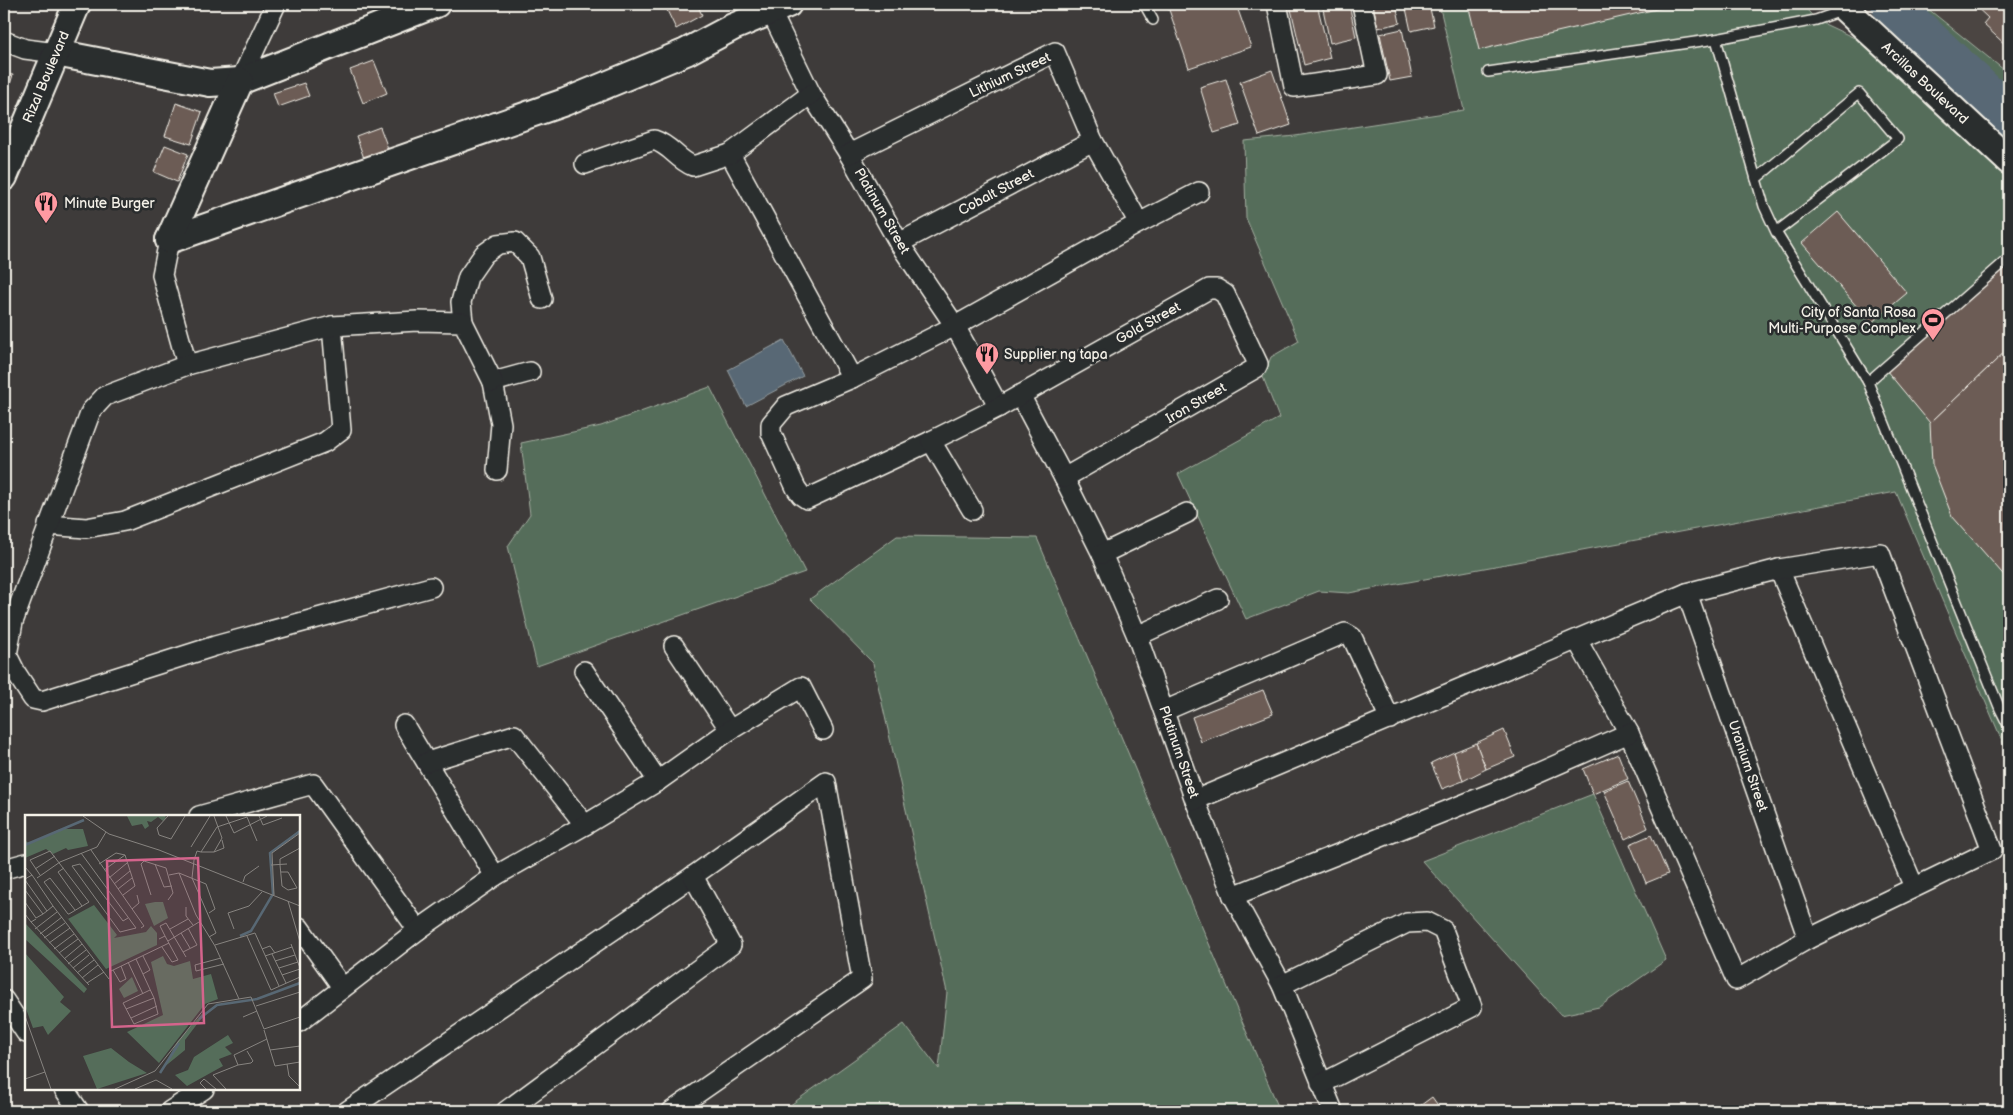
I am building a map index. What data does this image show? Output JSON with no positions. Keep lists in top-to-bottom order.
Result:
{
  "streets": {
    "street": [
      "Lithium Street",
      "Rizal Boulevard",
      "Arcillas Boulevard",
      "Cobalt Street",
      "Platinum Street",
      "Gold Street",
      "Iron Street",
      "Uranium Street"
    ]
  },
  "crossings": [
    ["Lithium Street", "Cobalt Street"],
    ["Lithium Street", "Platinum Street"],
    ["Cobalt Street", "Platinum Street"],
    ["Platinum Street", "Gold Street"],
    ["Platinum Street", "Iron Street"],
    ["Gold Street", "Iron Street"]
  ],
  "places": {
    "restaurant": ["Minute Burger", "Supplier ng tapa"],
    "sports": ["City of Santa Rosa Multi-Purpose Complex"]
  }
}
